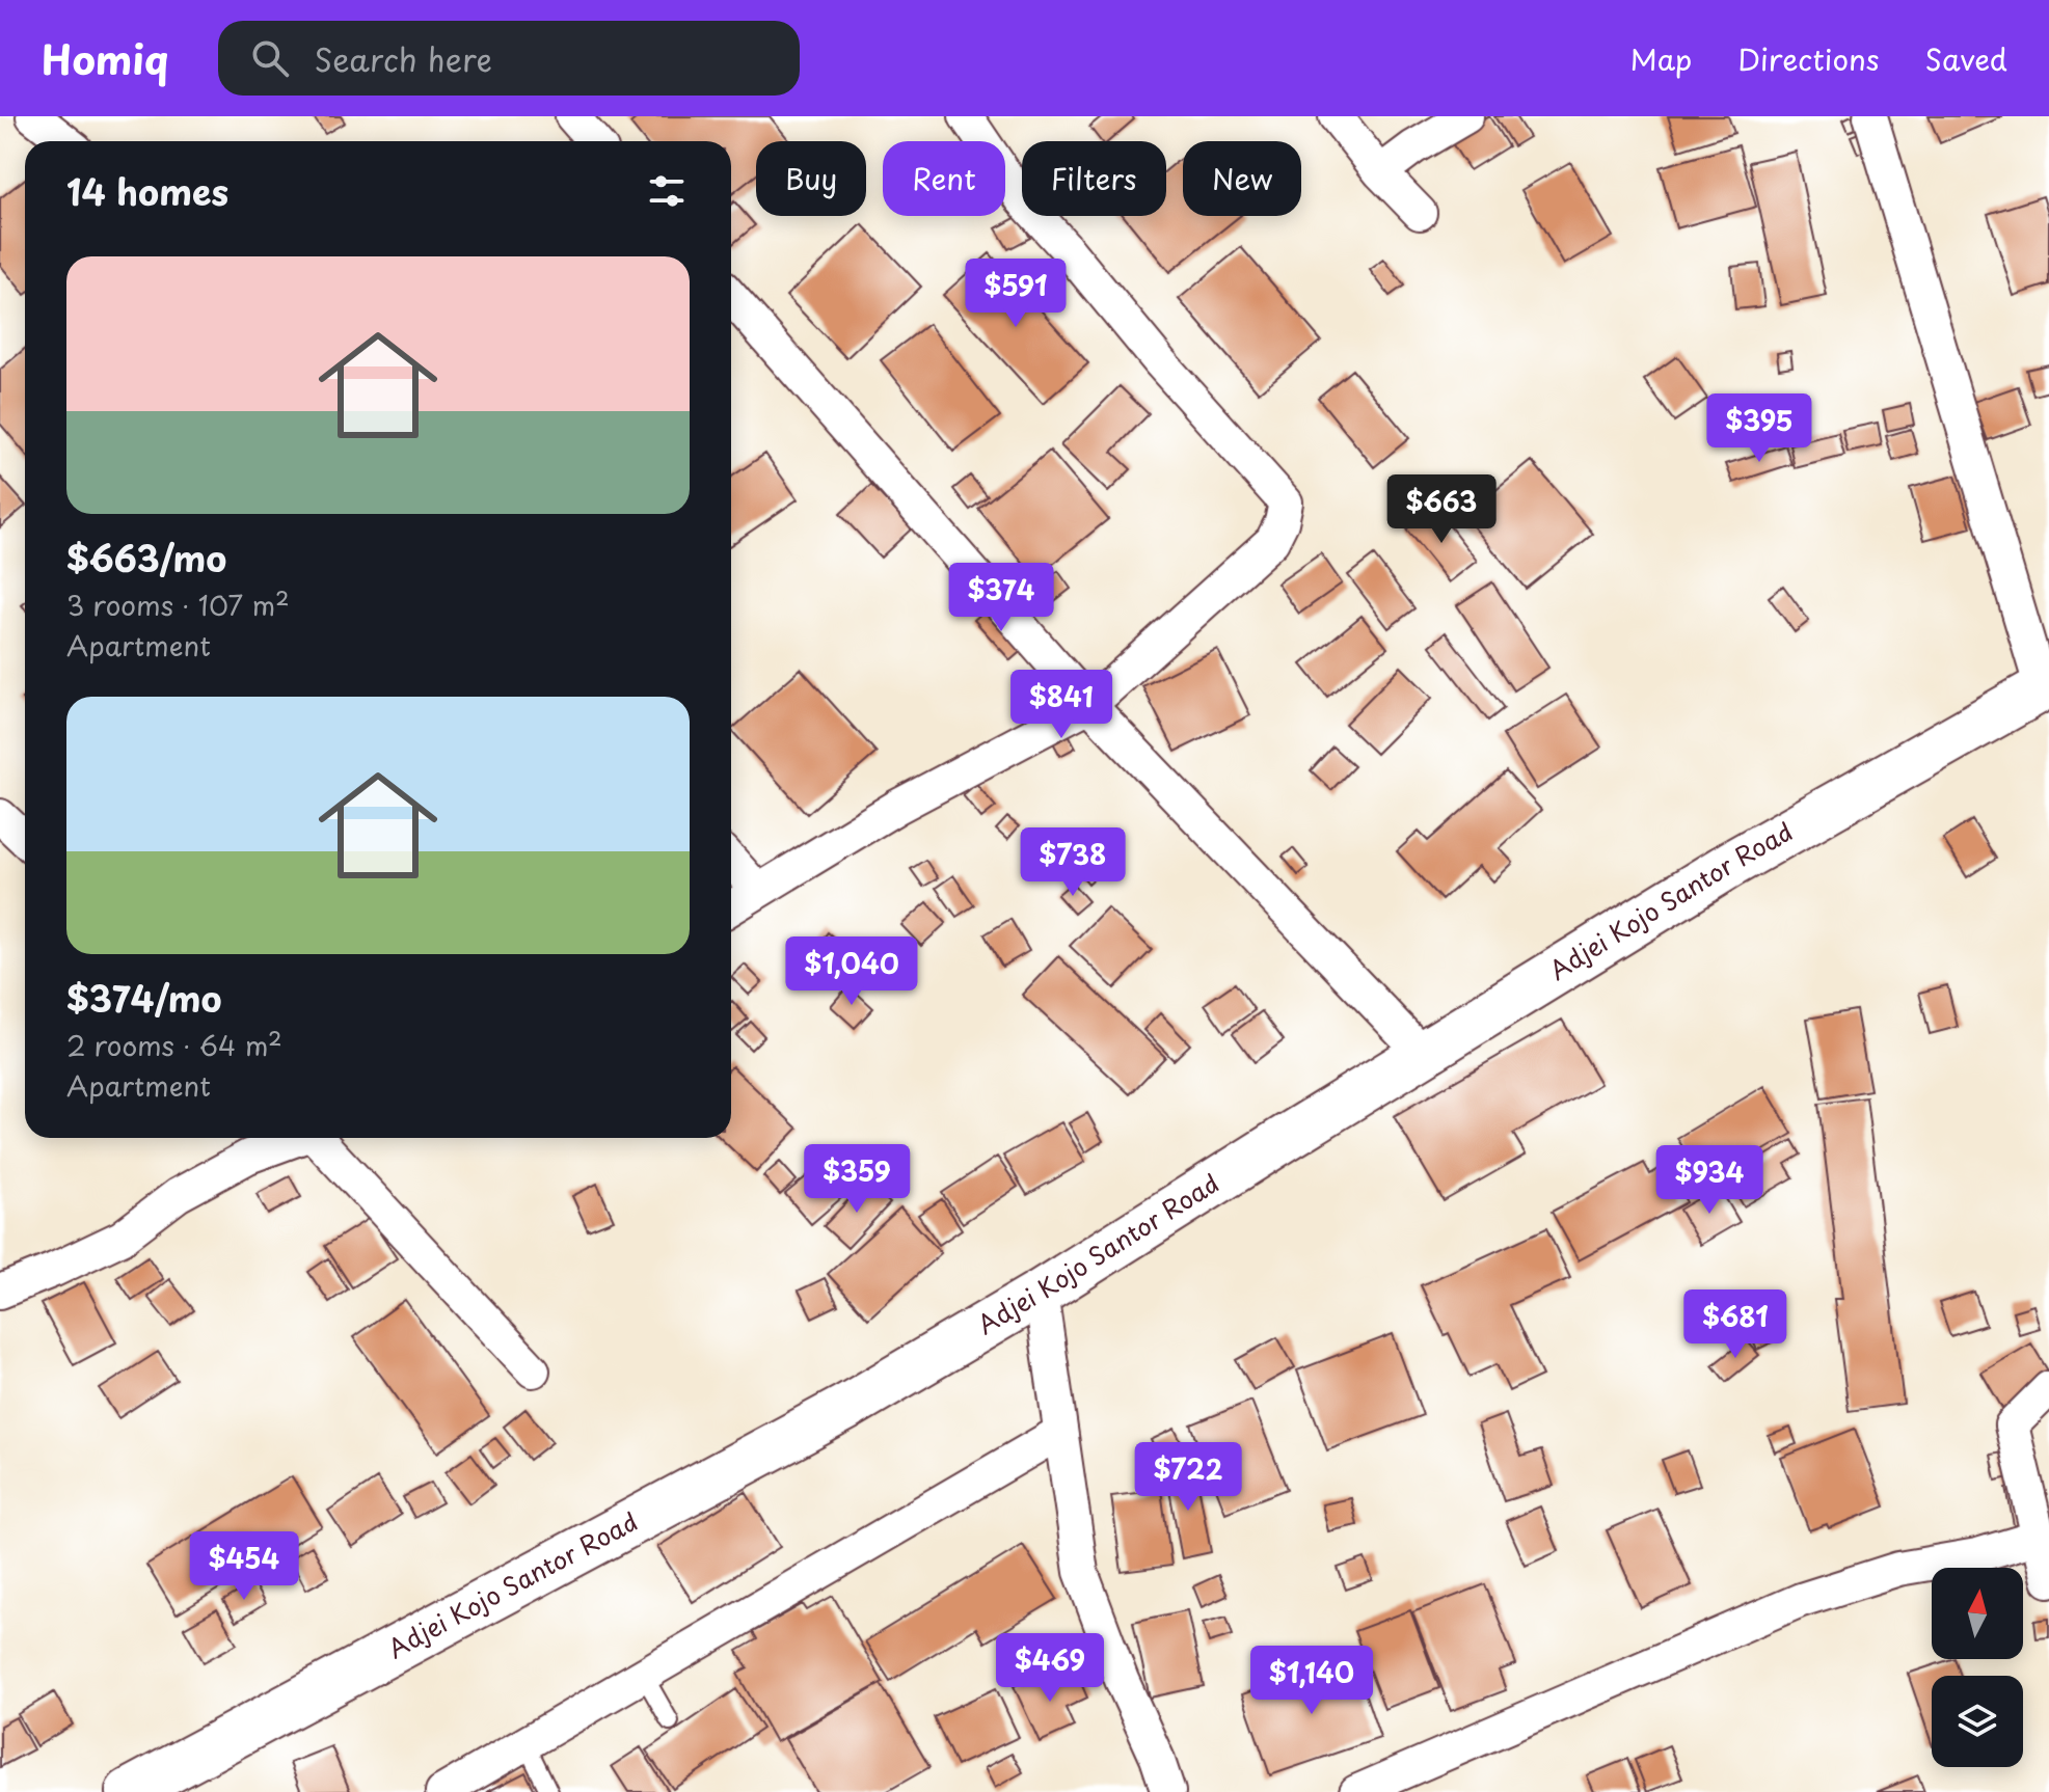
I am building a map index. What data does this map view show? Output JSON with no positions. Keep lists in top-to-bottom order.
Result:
{
  "streets": {
    "street": ["Adjei Kojo Santor Road"]
  },
  "north": "top",
  "page": {
    "header": "Homiq",
    "search": "Search here",
    "nav": ["Map", "Directions", "Saved"],
    "chip": [
      "Buy",
      "Rent",
      "Filters",
      "New"
    ],
    "heading": "14 homes",
    "list": [
      {
        "name": "$663/mo",
        "note": "3 rooms · 107 m² · Apartment"
      },
      {
        "name": "$374/mo",
        "note": "2 rooms · 64 m² · Apartment"
      }
    ],
    "price": [
      "$591",
      "$395",
      "$663",
      "$374",
      "$841",
      "$738",
      "$1,040",
      "$359",
      "$934",
      "$681",
      "$722",
      "$454",
      "$469",
      "$1,140"
    ]
  }
}
